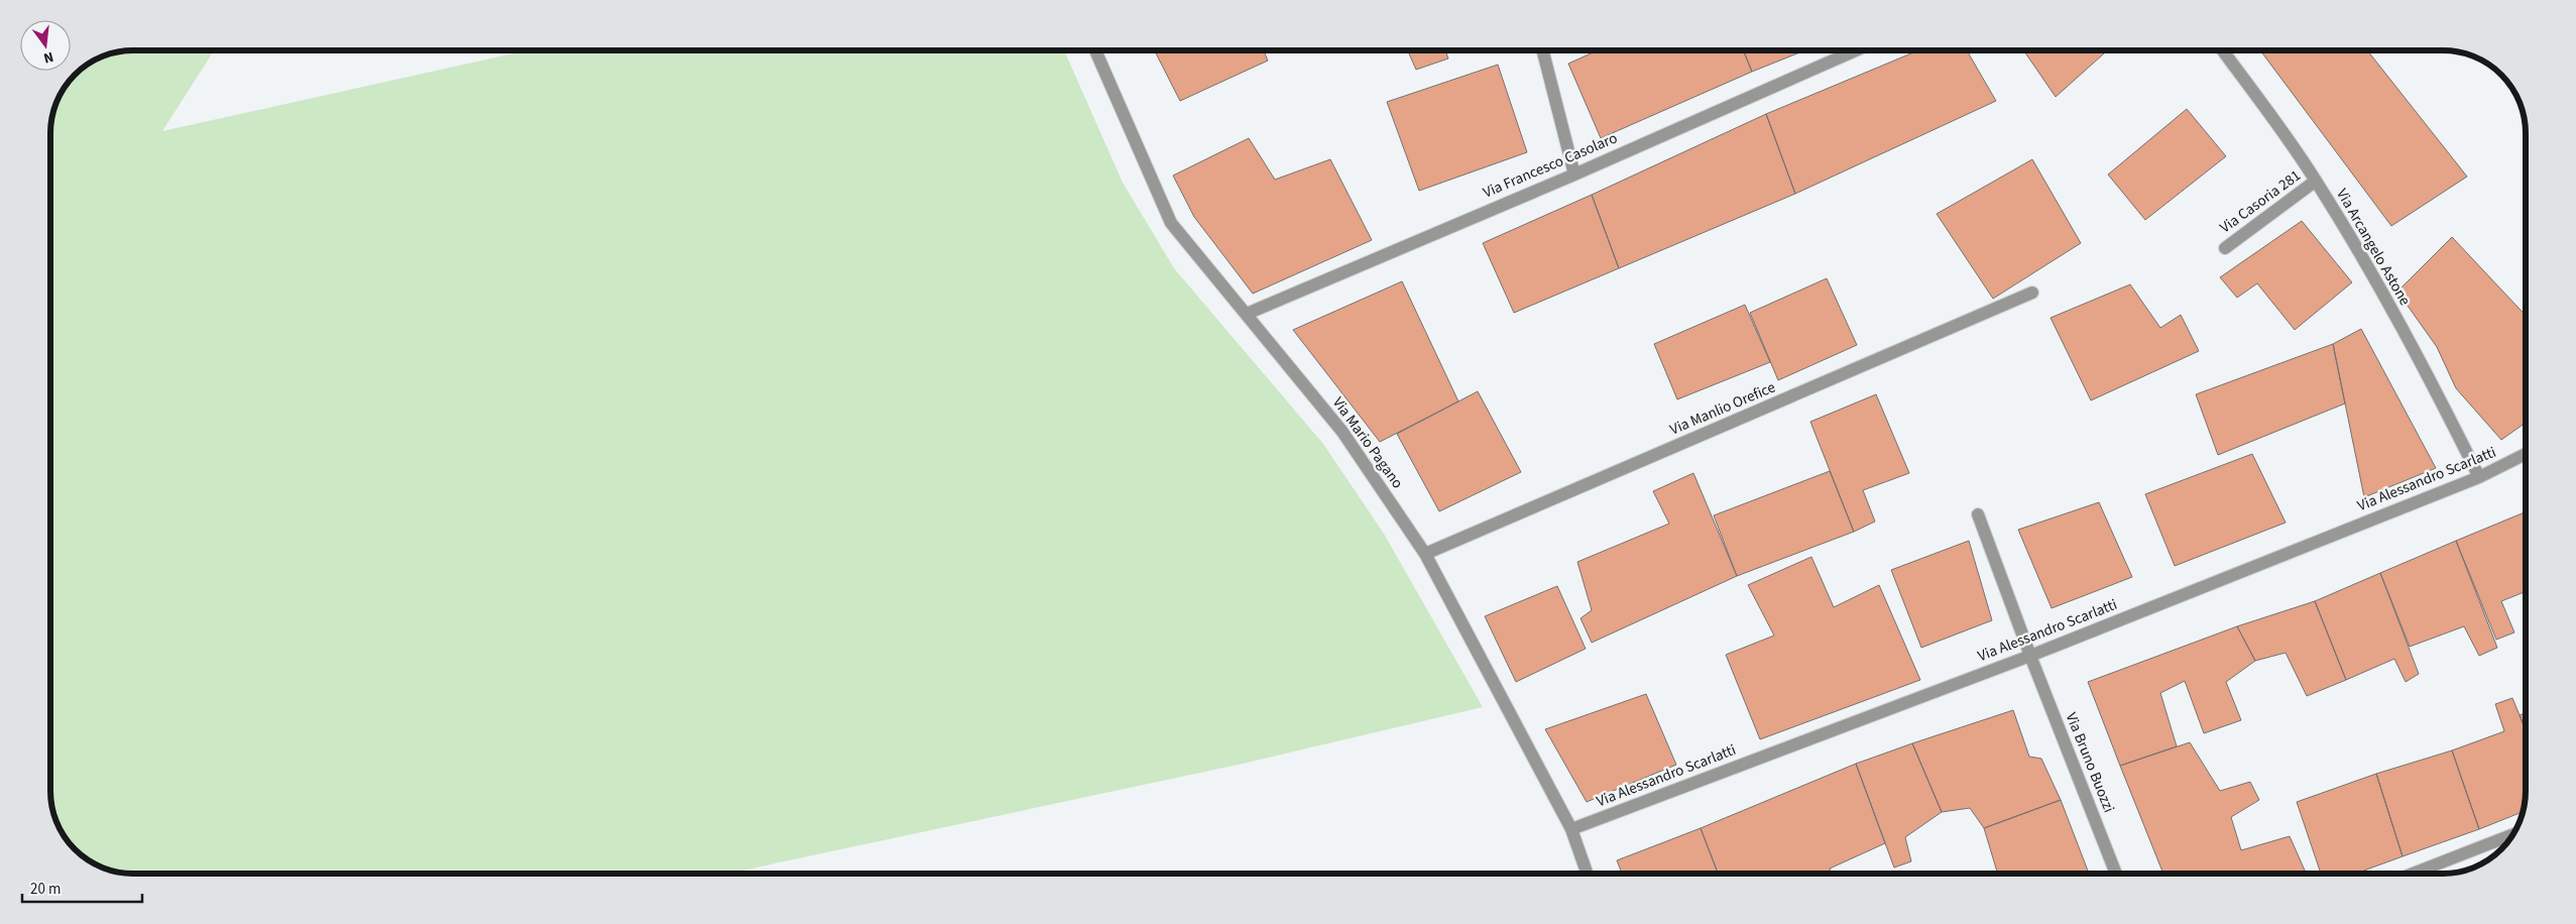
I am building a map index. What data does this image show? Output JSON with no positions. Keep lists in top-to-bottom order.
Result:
{
  "streets": {
    "street": [
      "Via Francesco Casolaro",
      "Via Casoria 281",
      "Via Arcangelo Astone",
      "Via Manlio Orefice",
      "Via Mario Pagano",
      "Via Alessandro Scarlatti",
      "Via Bruno Buozzi"
    ]
  },
  "crossings": [
    ["Via Francesco Casolaro", "Via Mario Pagano"],
    ["Via Casoria 281", "Via Arcangelo Astone"],
    ["Via Arcangelo Astone", "Via Alessandro Scarlatti"],
    ["Via Manlio Orefice", "Via Mario Pagano"],
    ["Via Mario Pagano", "Via Alessandro Scarlatti"],
    ["Via Alessandro Scarlatti", "Via Bruno Buozzi"]
  ],
  "scale_bar": "20 m",
  "north": "bottom"
}
